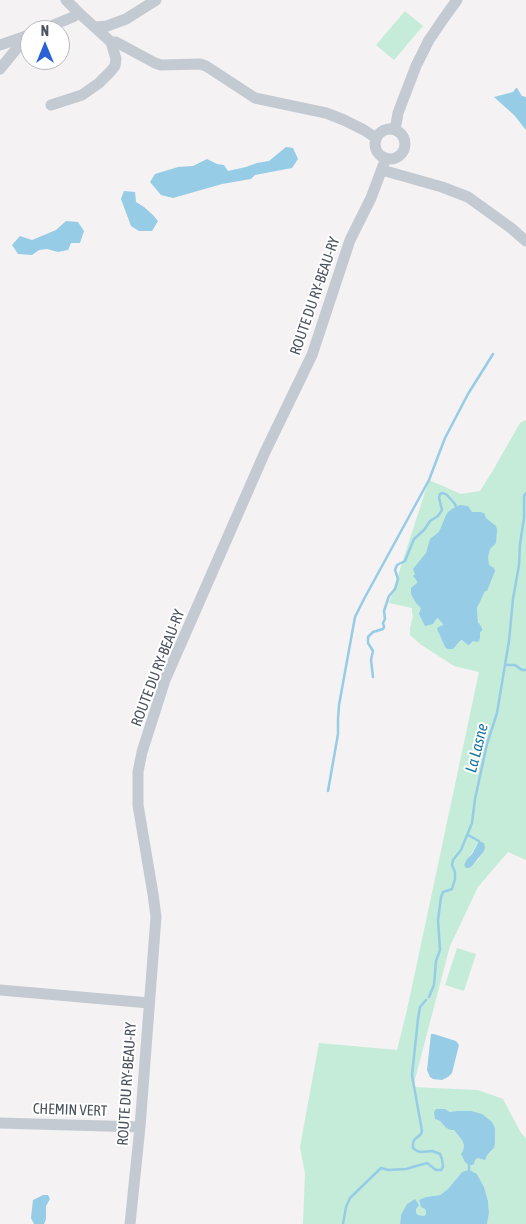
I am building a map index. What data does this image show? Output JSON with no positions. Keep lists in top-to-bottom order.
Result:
{
  "streets": {
    "street": ["ROUTE DU RY-BEAU-RY", "CHEMIN VERT"]
  },
  "crossings": [
    ["ROUTE DU RY-BEAU-RY", "CHEMIN VERT"]
  ],
  "water": ["La Lasne"],
  "north": "top"
}
